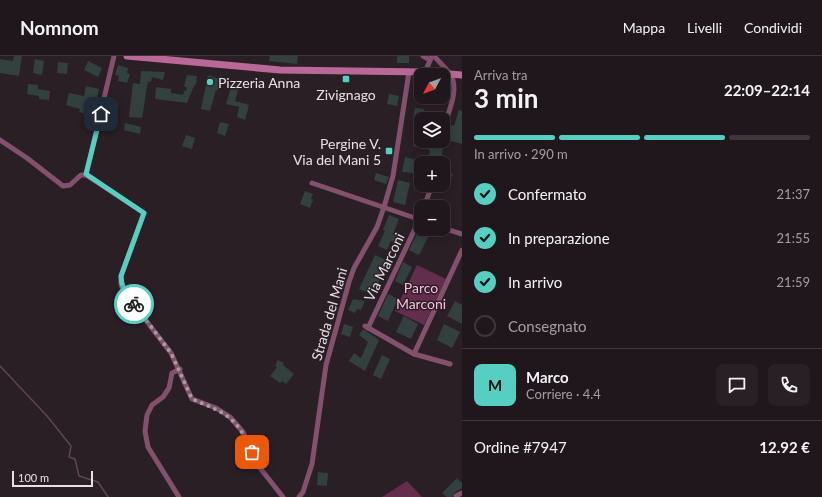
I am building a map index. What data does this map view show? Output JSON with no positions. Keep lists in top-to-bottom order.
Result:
{
  "streets": {
    "street": ["Via Marconi", "Strada del Mani"]
  },
  "parks": ["Parco Marconi"],
  "places": {
    "transit": ["Zivignago", "Pergine V. Via del Mani 5"],
    "other": ["Pizzeria Anna"]
  },
  "scale_bar": "100 m",
  "north": "bottom left",
  "page": {
    "header": "Nomnom",
    "nav": ["Mappa", "Livelli", "Condividi"],
    "heading": ["3 min", "Arriva tra", "22:09–22:14"],
    "panel": [
      "Marco",
      "Corriere · 4.4",
      "Ordine #7947",
      "12.92 €"
    ],
    "map_buttons": ["+", "−"],
    "bar": "In arrivo · 290 m",
    "list": [
      ["Confermato", "21:37"],
      ["In preparazione", "21:55"],
      ["In arrivo", "21:59"],
      "Consegnato"
    ],
    "round": "M",
    "scale": "100 m"
  }
}
